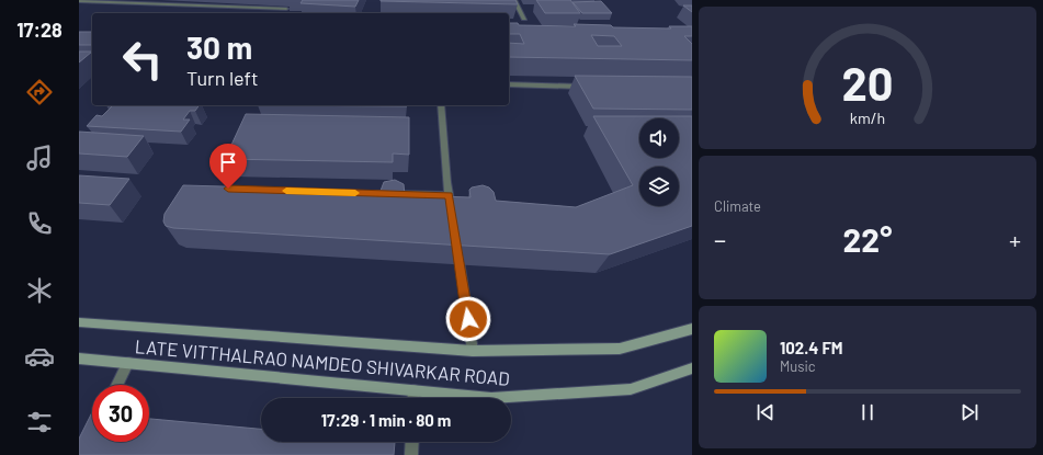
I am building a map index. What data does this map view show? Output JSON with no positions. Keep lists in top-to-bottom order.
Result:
{
  "streets": {
    "main road": ["LATE VITTHALRAO NAMDEO SHIVARKAR ROAD"]
  },
  "page": {
    "tabs": "17:28",
    "turn": ["30 m", "Turn left"],
    "tile": "Climate",
    "heat": ["−", "22°", "+"],
    "song": ["102.4 FM", "Music"],
    "limit": "30",
    "trip": "17:29 · 1 min · 80 m",
    "gauge": ["20", "km/h"]
  }
}
